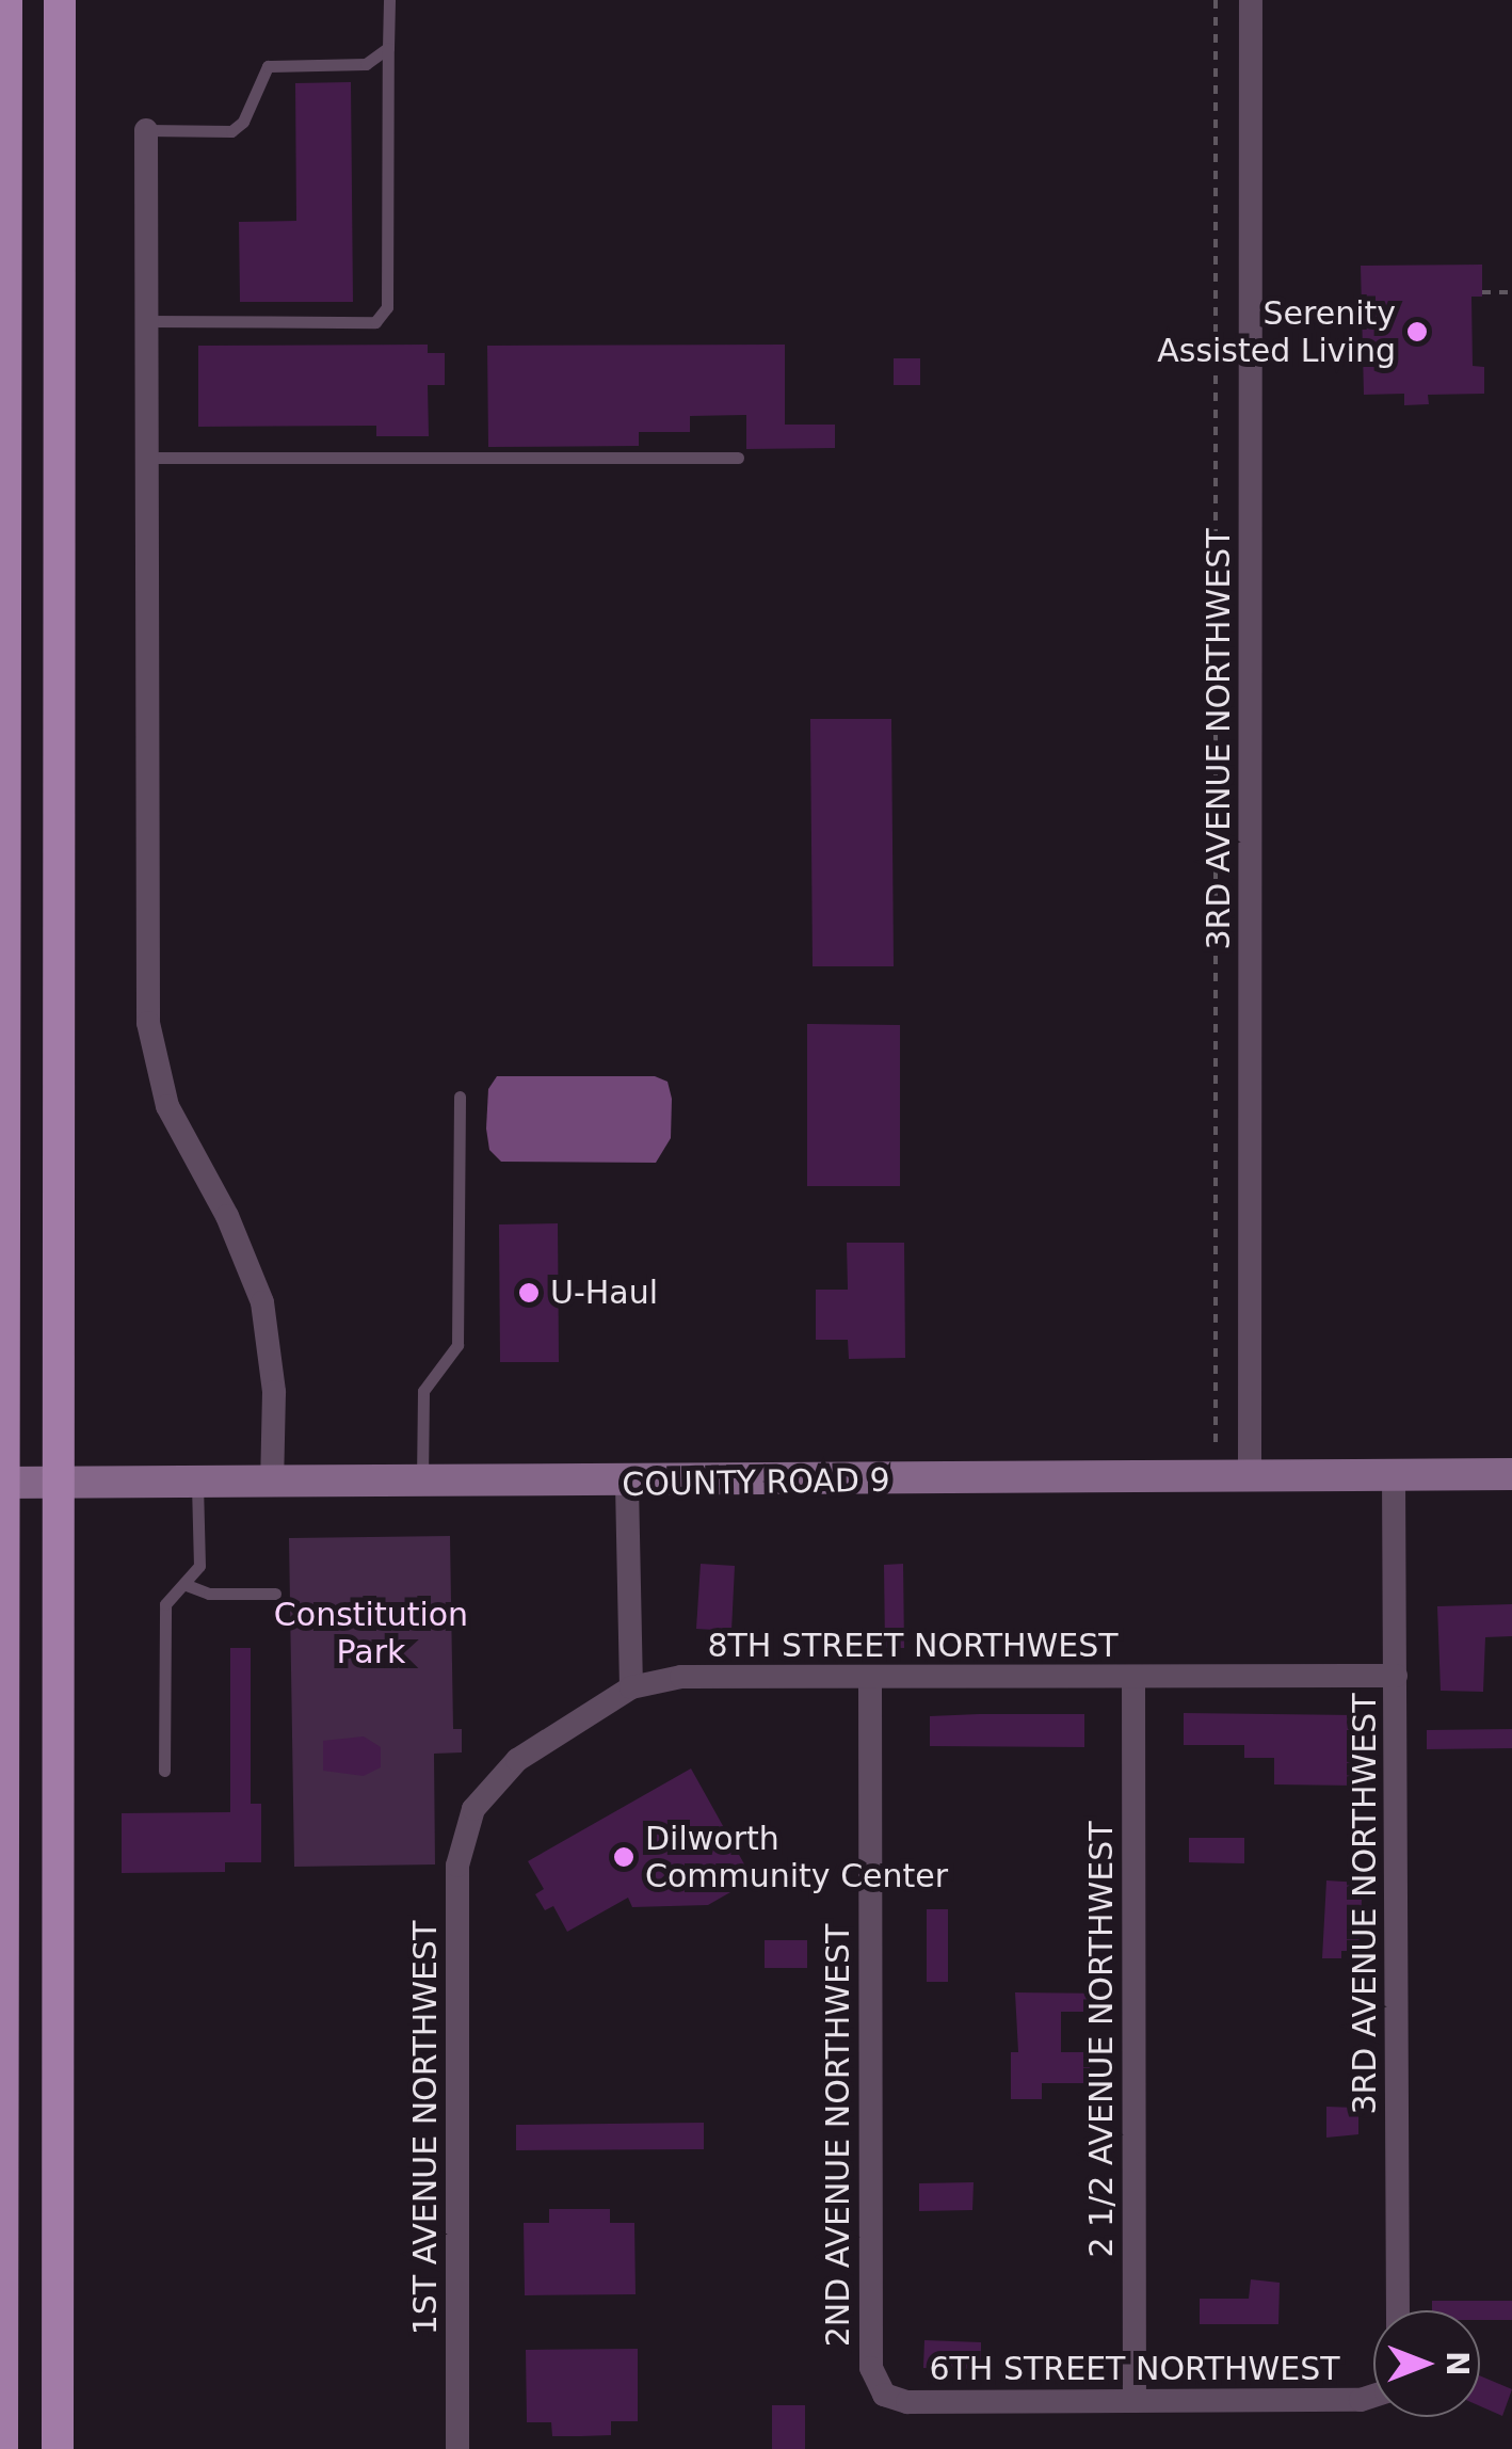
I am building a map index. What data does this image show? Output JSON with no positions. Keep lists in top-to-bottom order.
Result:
{
  "streets": {
    "street": [
      "3RD AVENUE NORTHWEST",
      "COUNTY ROAD 9",
      "8TH STREET NORTHWEST",
      "2 1/2 AVENUE NORTHWEST",
      "1ST AVENUE NORTHWEST",
      "2ND AVENUE NORTHWEST",
      "6TH STREET NORTHWEST"
    ]
  },
  "crossings": [
    ["3RD AVENUE NORTHWEST", "COUNTY ROAD 9"],
    ["3RD AVENUE NORTHWEST", "8TH STREET NORTHWEST"],
    ["8TH STREET NORTHWEST", "2 1/2 AVENUE NORTHWEST"],
    ["8TH STREET NORTHWEST", "1ST AVENUE NORTHWEST"],
    ["8TH STREET NORTHWEST", "2ND AVENUE NORTHWEST"],
    ["2 1/2 AVENUE NORTHWEST", "6TH STREET NORTHWEST"],
    ["2ND AVENUE NORTHWEST", "6TH STREET NORTHWEST"]
  ],
  "parks": ["Constitution Park"],
  "places": ["Serenity Assisted Living", "U-Haul", "Dilworth Community Center"],
  "north": "right"
}
